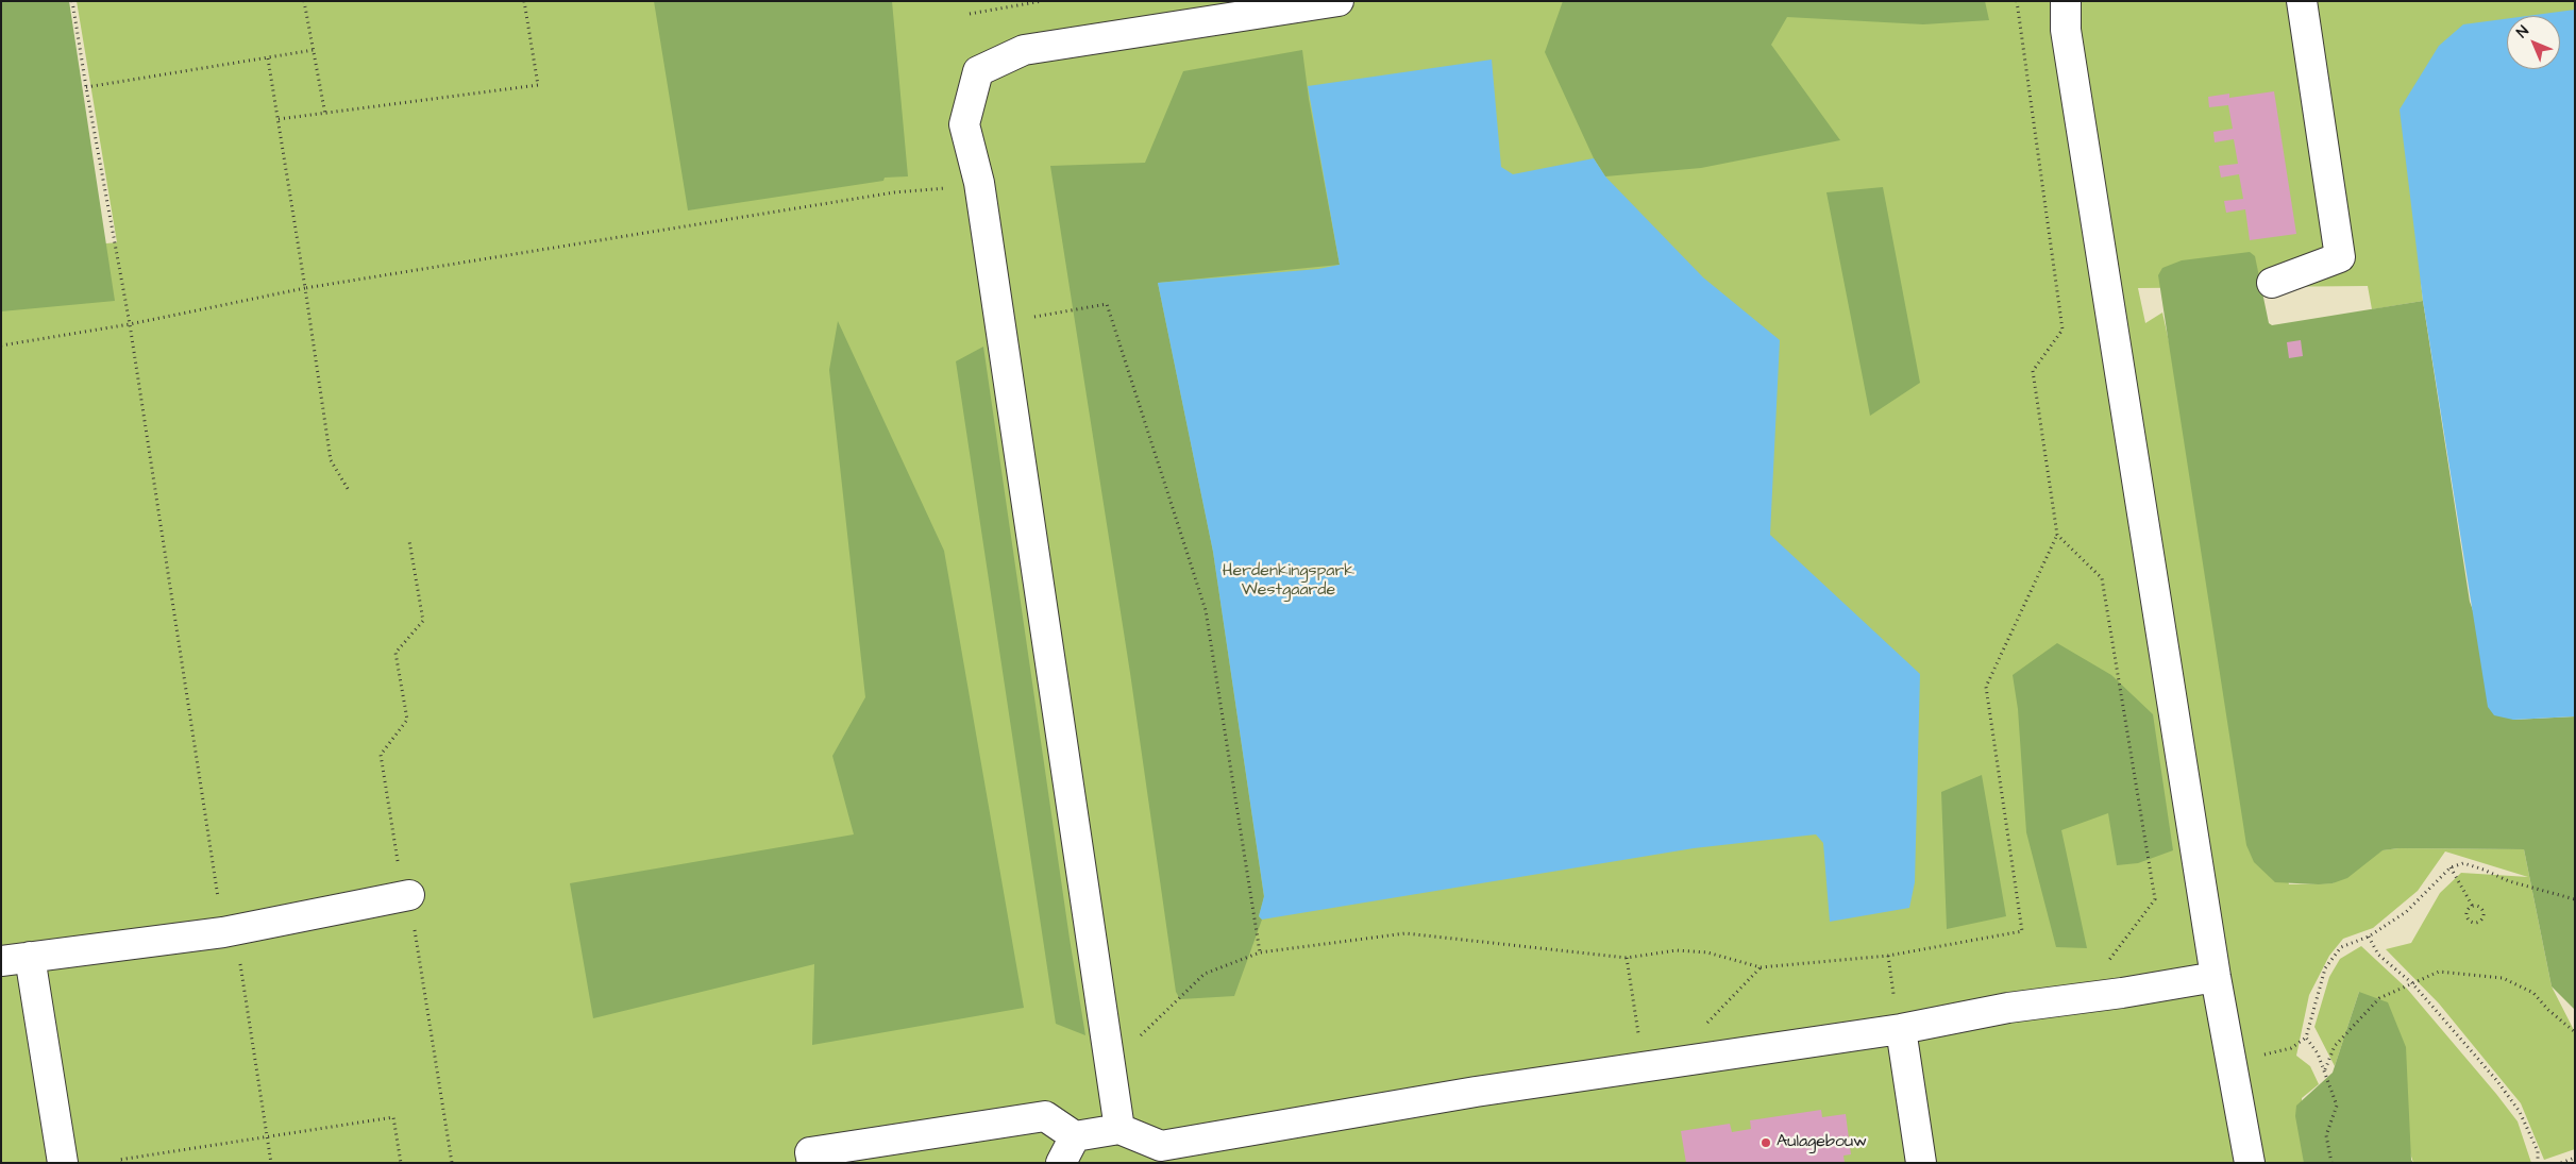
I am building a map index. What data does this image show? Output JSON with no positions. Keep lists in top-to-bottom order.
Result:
{
  "parks": ["Herdenkingspark Westgaarde"],
  "places": ["Aulagebouw"],
  "north": "top left"
}
